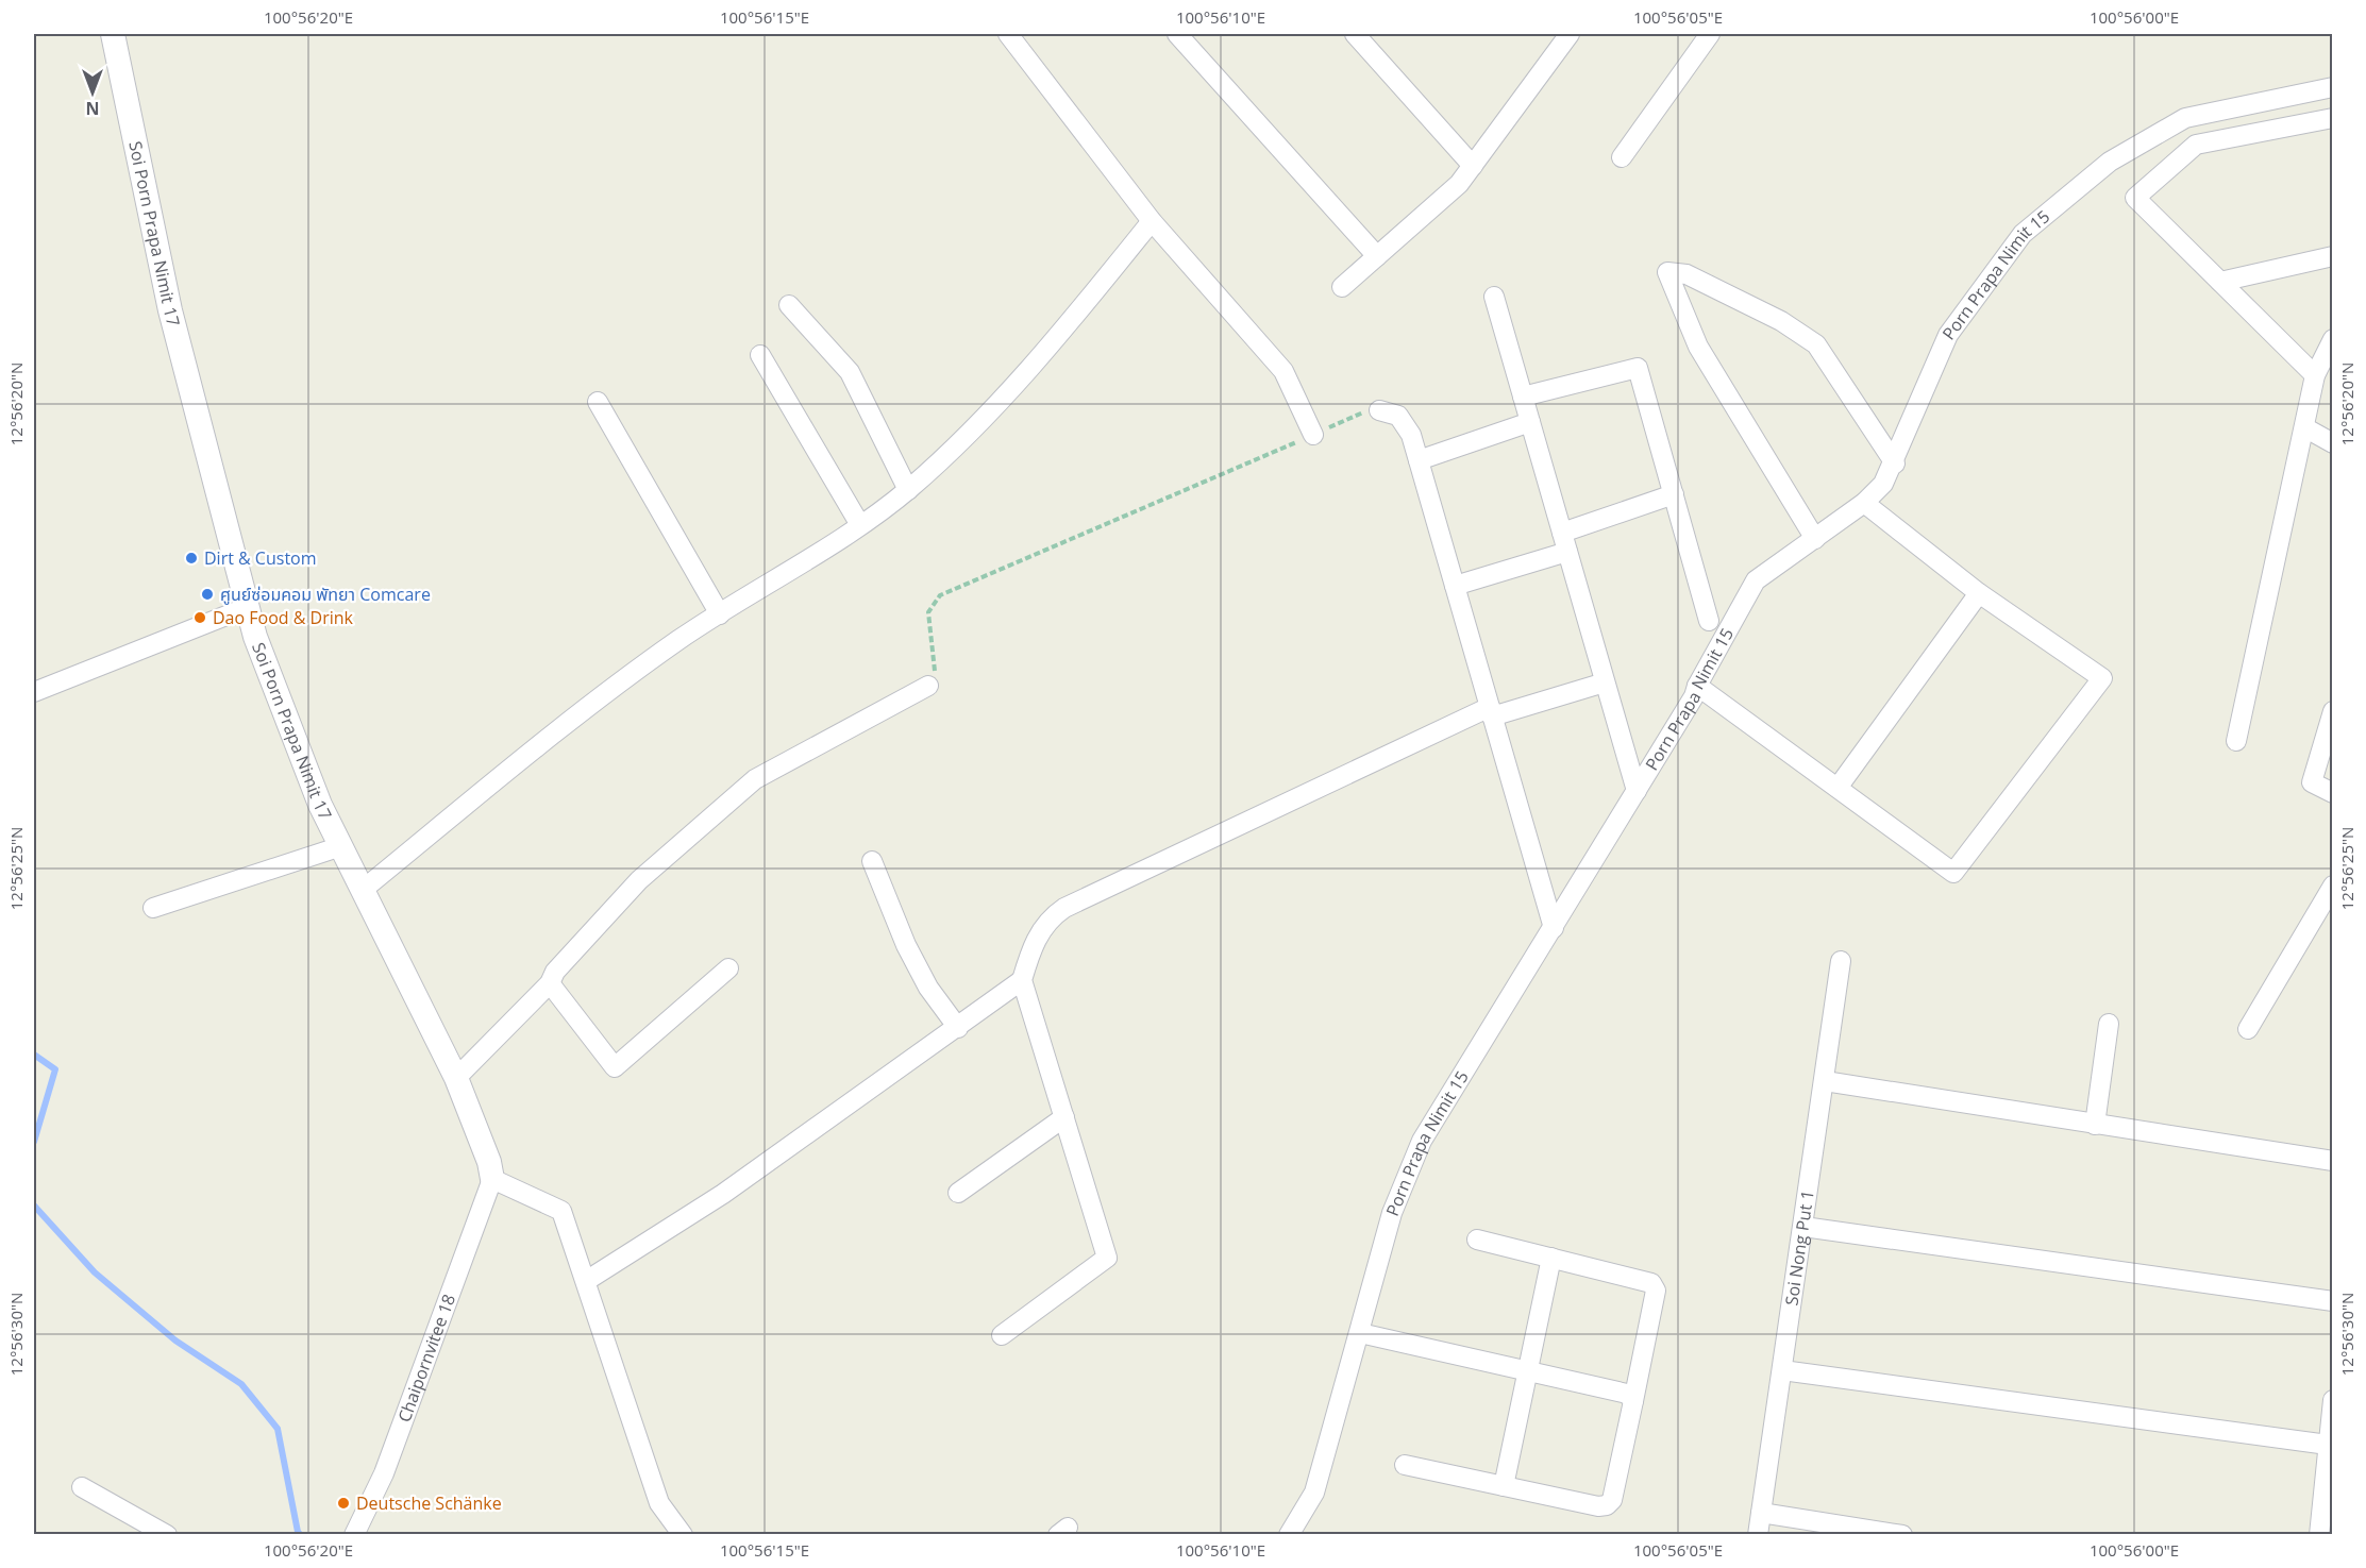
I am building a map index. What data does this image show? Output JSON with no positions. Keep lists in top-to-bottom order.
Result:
{
  "streets": {
    "street": [
      "Soi Porn Prapa Nimit 17",
      "Porn Prapa Nimit 15",
      "Soi Nong Put 1",
      "Chaipornvitee 18"
    ]
  },
  "crossings": [
    ["Soi Porn Prapa Nimit 17", "Chaipornvitee 18"]
  ],
  "places": [
    "Dirt & Custom",
    "ศูนย์ซ่อมคอม พัทยา Comcare",
    "Dao Food & Drink",
    "Deutsche Schänke"
  ],
  "north": "bottom",
  "coordinates": [
    "100°56'20\"E",
    "100°56'15\"E",
    "100°56'10\"E",
    "100°56'05\"E",
    "100°56'00\"E",
    "12°56'20\"N",
    "12°56'25\"N",
    "12°56'30\"N"
  ]
}
